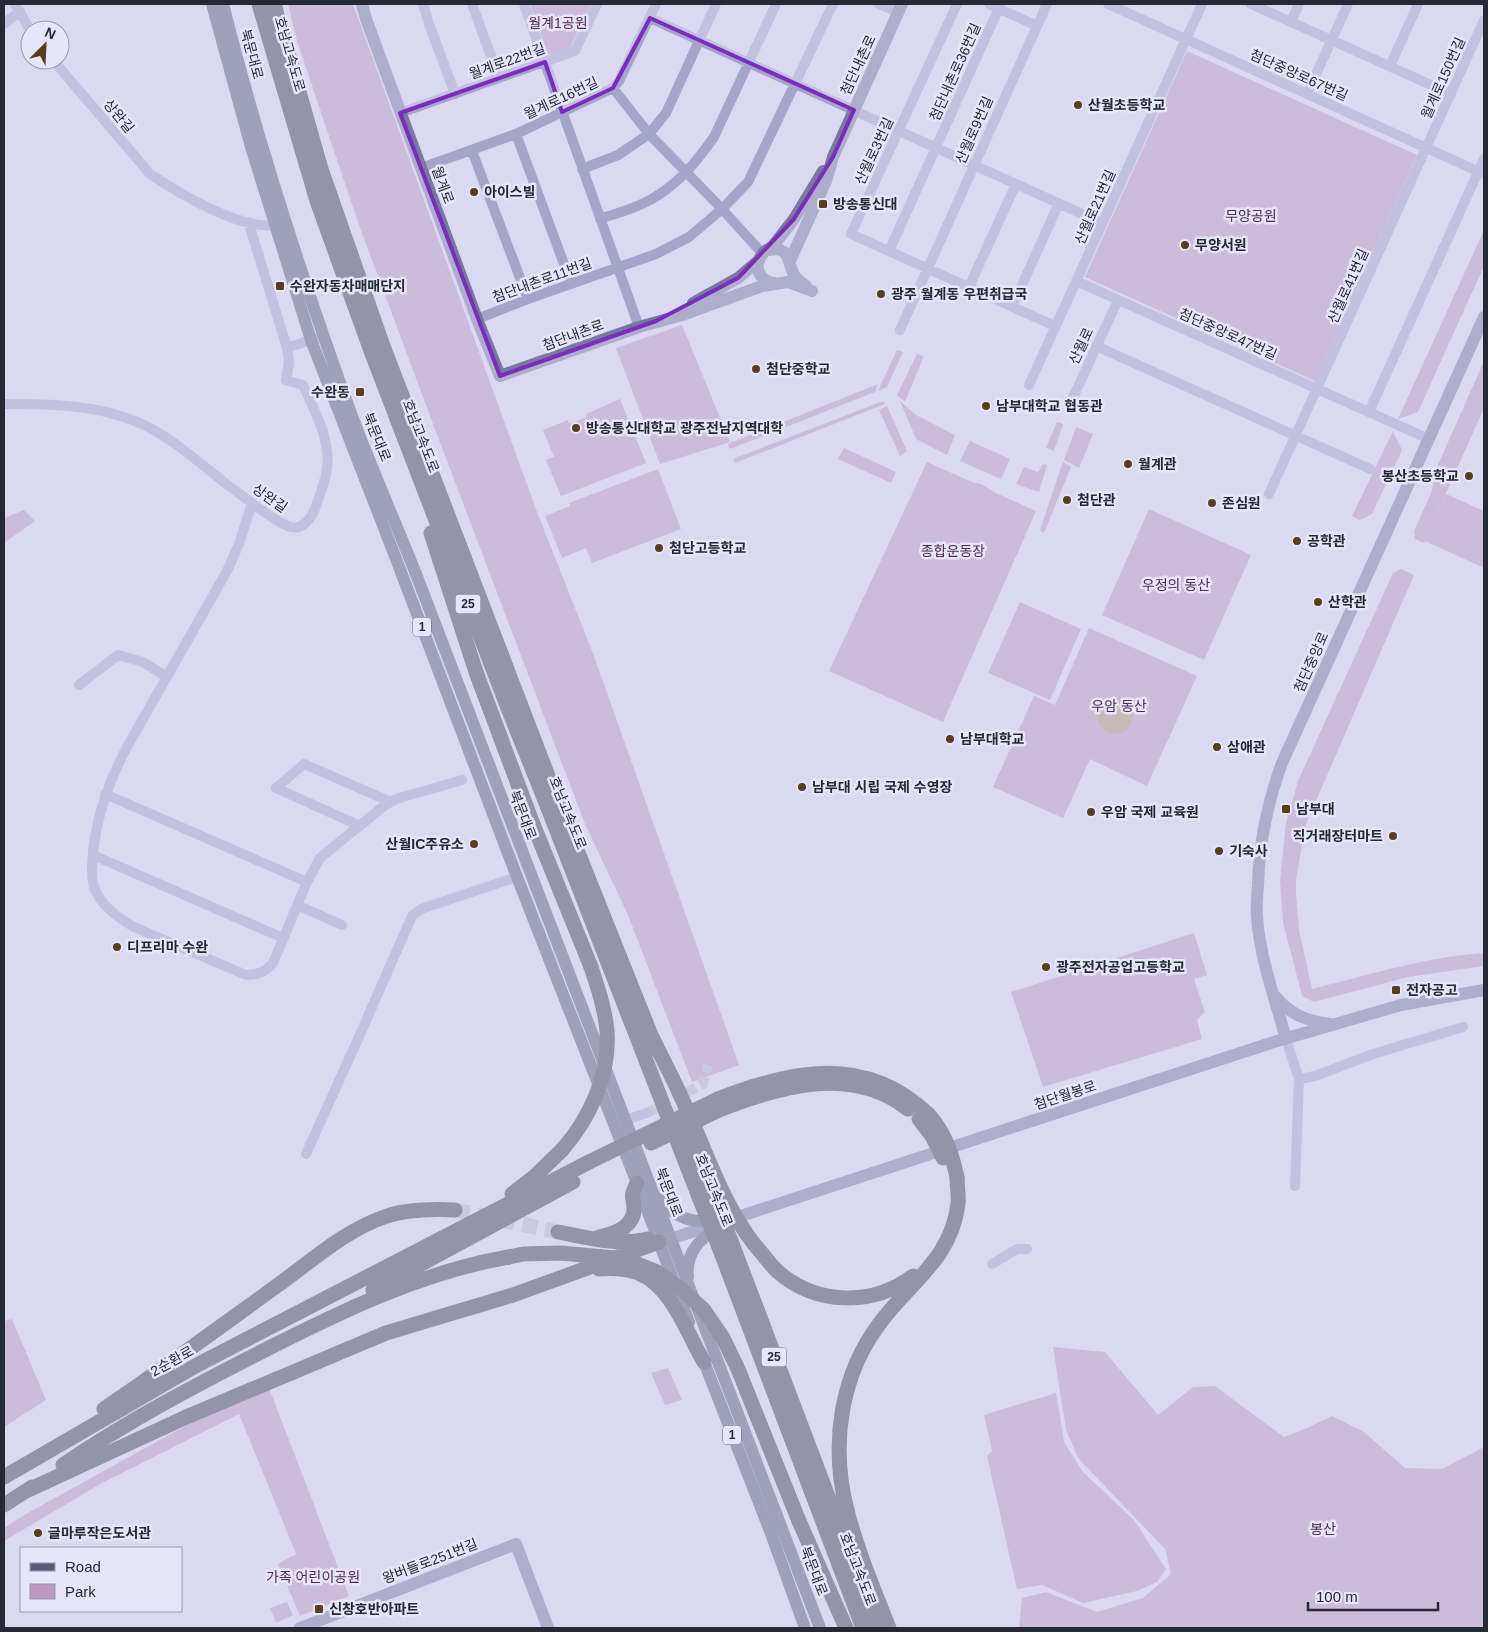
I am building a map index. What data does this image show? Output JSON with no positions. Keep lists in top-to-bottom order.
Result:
{
  "streets": {
    "highway": ["호남고속도로", "25", "2순환로"],
    "main road": ["북문대로", "1"],
    "street": [
      "월계로22번길",
      "첨단내촌로",
      "첨단내촌로36번길",
      "첨단중앙로67번길",
      "월계로150번길",
      "월계로16번길",
      "상완길",
      "산월로9번길",
      "산월로3번길",
      "월계로",
      "산월로21번길",
      "첨단내촌로11번길",
      "산월로41번길",
      "첨단중앙로47번길",
      "산월로",
      "첨단중앙로",
      "첨단월봉로",
      "왕버들로251번길"
    ]
  },
  "crossings": [
    ["북문대로", "상완길"],
    ["북문대로", "첨단월봉로"],
    ["월계로22번길", "월계로"],
    ["첨단내촌로", "월계로"],
    ["첨단내촌로36번길", "산월로3번길"],
    ["첨단중앙로67번길", "월계로150번길"],
    ["첨단중앙로67번길", "산월로21번길"],
    ["첨단중앙로67번길", "산월로41번길"],
    ["월계로150번길", "산월로41번길"],
    ["월계로16번길", "월계로"],
    ["월계로16번길", "첨단내촌로11번길"],
    ["산월로9번길", "산월로3번길"],
    ["월계로", "첨단내촌로11번길"],
    ["산월로21번길", "첨단중앙로47번길"],
    ["산월로41번길", "첨단중앙로47번길"],
    ["첨단중앙로47번길", "산월로"],
    ["첨단중앙로47번길", "첨단중앙로"],
    ["첨단중앙로", "첨단월봉로"]
  ],
  "parks": [
    "월계1공원",
    "무양공원",
    "종합운동장",
    "우정의 동산",
    "우암 동산",
    "봉산",
    "가족 어린이공원"
  ],
  "places": {
    "other": [
      "산월초등학교",
      "아이스빌",
      "무양서원",
      "광주 월계동 우편취급국",
      "첨단중학교",
      "남부대학교 협동관",
      "방송통신대학교 광주전남지역대학",
      "월계관",
      "봉산초등학교",
      "첨단관",
      "존심원",
      "공학관",
      "첨단고등학교",
      "산학관",
      "남부대학교",
      "삼애관",
      "남부대 시립 국제 수영장",
      "우암 국제 교육원",
      "직거래장터마트",
      "산월IC주유소",
      "기숙사",
      "디프리마 수완",
      "광주전자공업고등학교",
      "글마루작은도서관"
    ],
    "transit": [
      "방송통신대",
      "수완자동차매매단지",
      "수완동",
      "남부대",
      "전자공고",
      "신창호반아파트"
    ]
  },
  "legend": ["Road", "Park"],
  "scale_bar": "100 m",
  "north": "top right"
}
